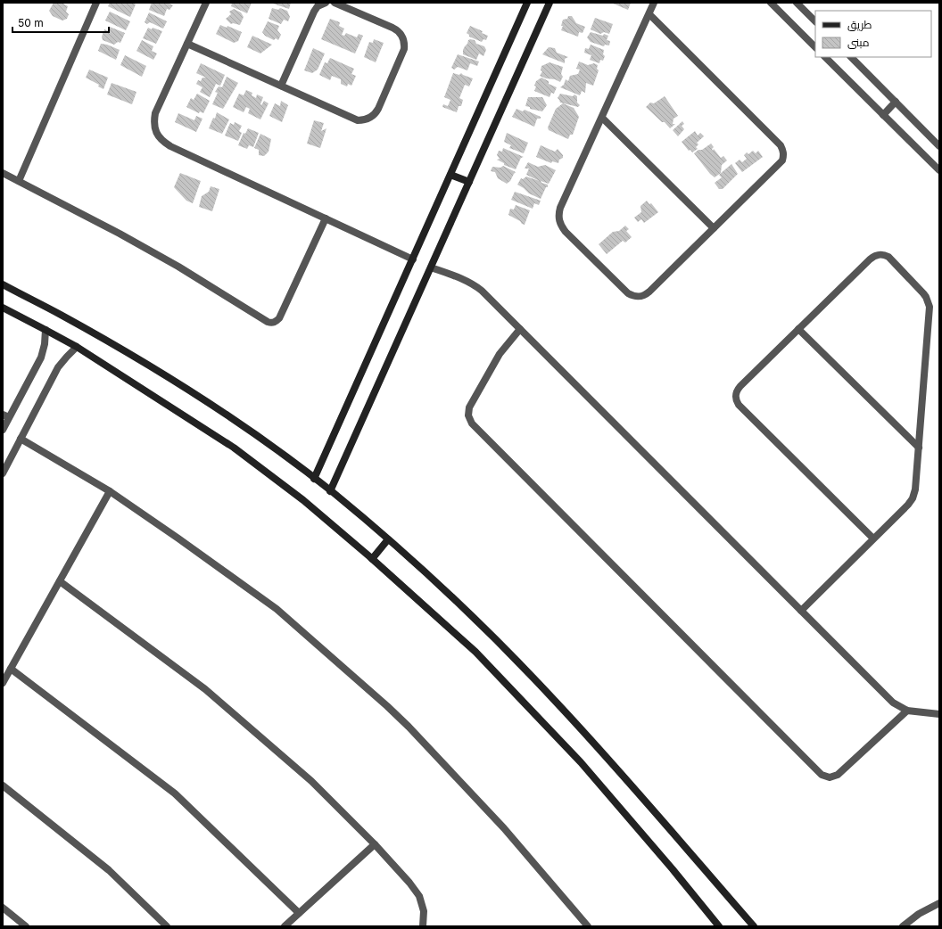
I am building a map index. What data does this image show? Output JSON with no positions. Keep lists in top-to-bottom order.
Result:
{
  "legend": ["طريق", "مبنى"],
  "scale_bar": "50 m"
}
